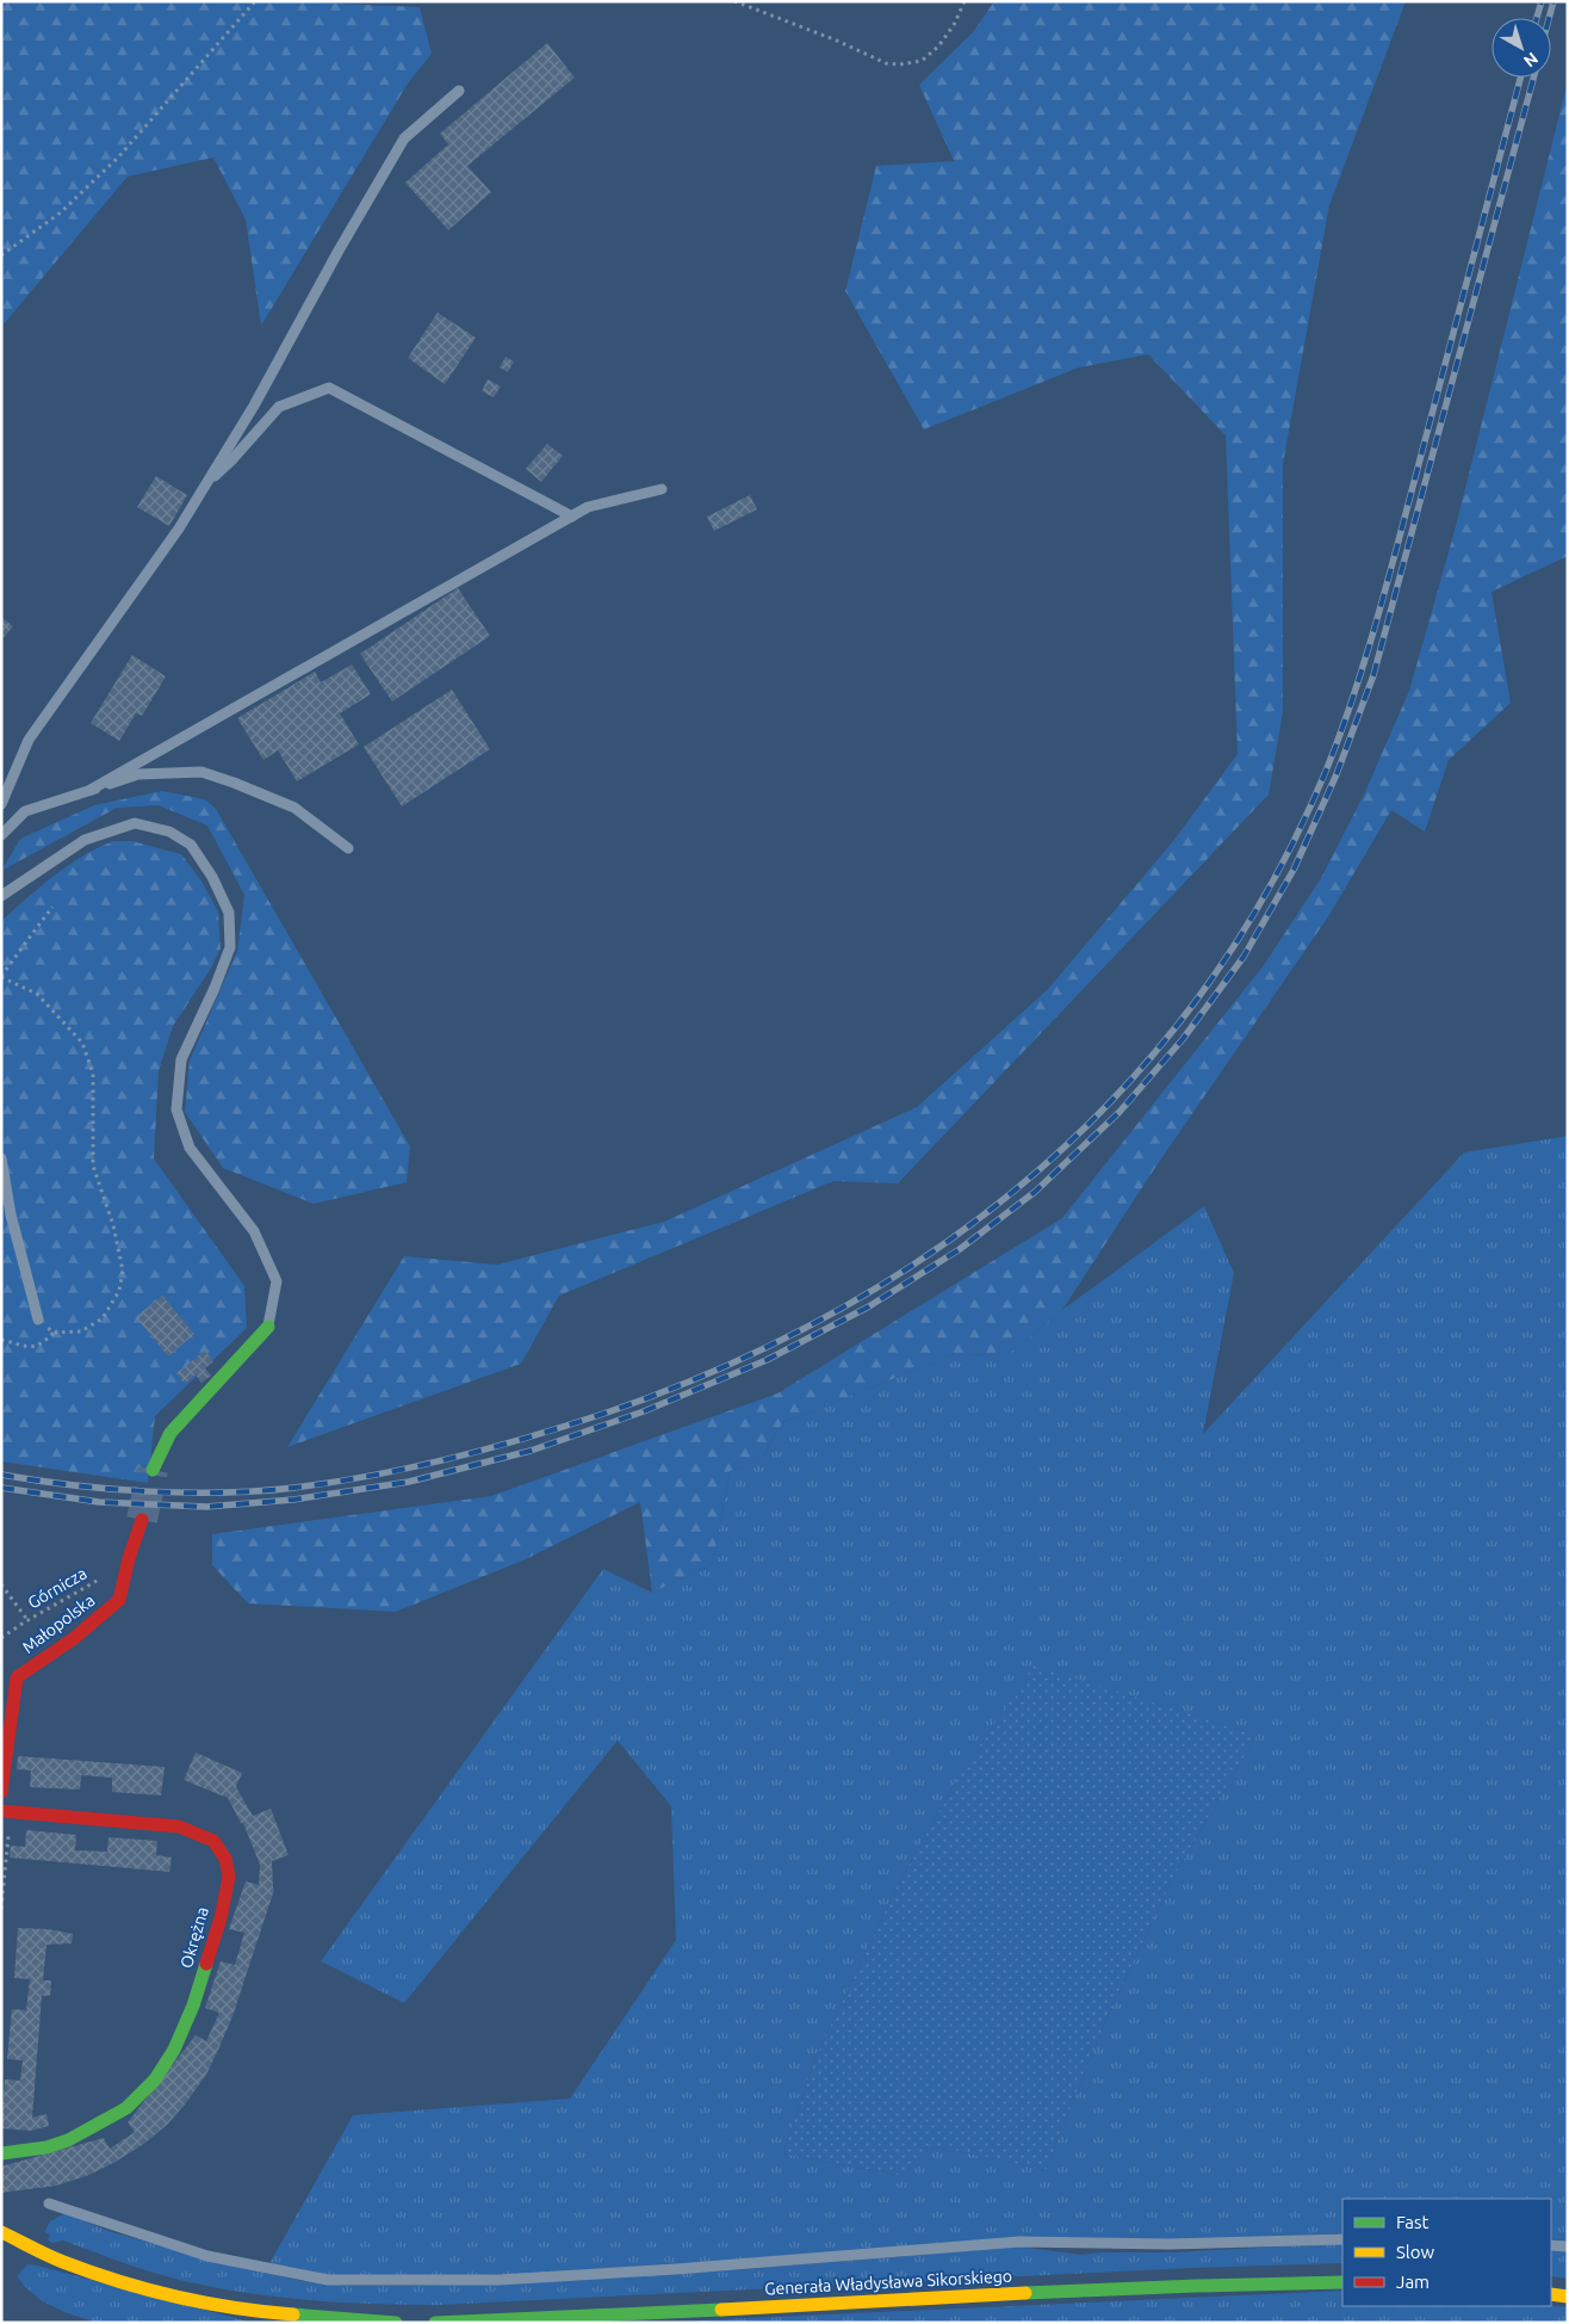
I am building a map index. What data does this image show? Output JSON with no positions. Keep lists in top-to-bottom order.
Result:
{
  "streets": {
    "main road": ["Małopolska", "Okrężna", "Generała Władysława Sikorskiego"],
    "path": ["Górnicza"]
  },
  "crossings": [
    ["Górnicza", "Małopolska"]
  ],
  "legend": ["Fast", "Slow", "Jam"],
  "north": "bottom right"
}
